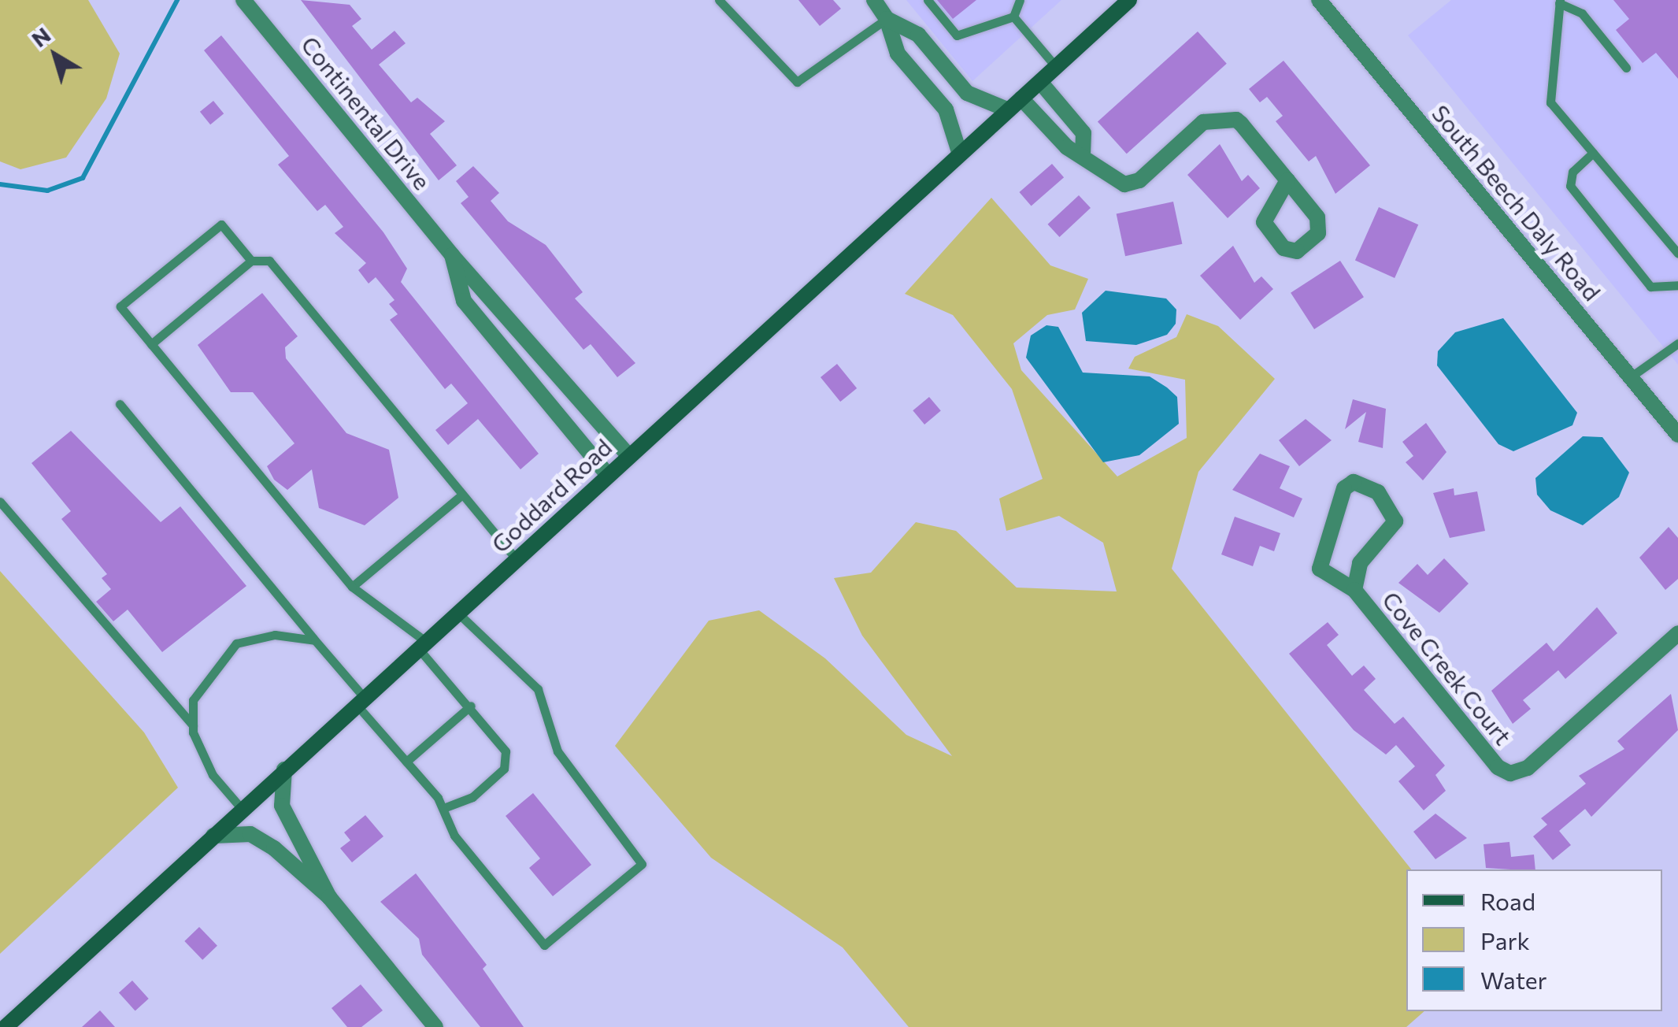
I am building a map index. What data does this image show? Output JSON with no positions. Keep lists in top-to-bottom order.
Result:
{
  "streets": {
    "main road": ["Goddard Road"],
    "street": ["Continental Drive", "South Beech Daly Road", "Cove Creek Court"]
  },
  "crossings": [
    ["Continental Drive", "Goddard Road"]
  ],
  "legend": ["Road", "Park", "Water"],
  "north": "top left"
}
